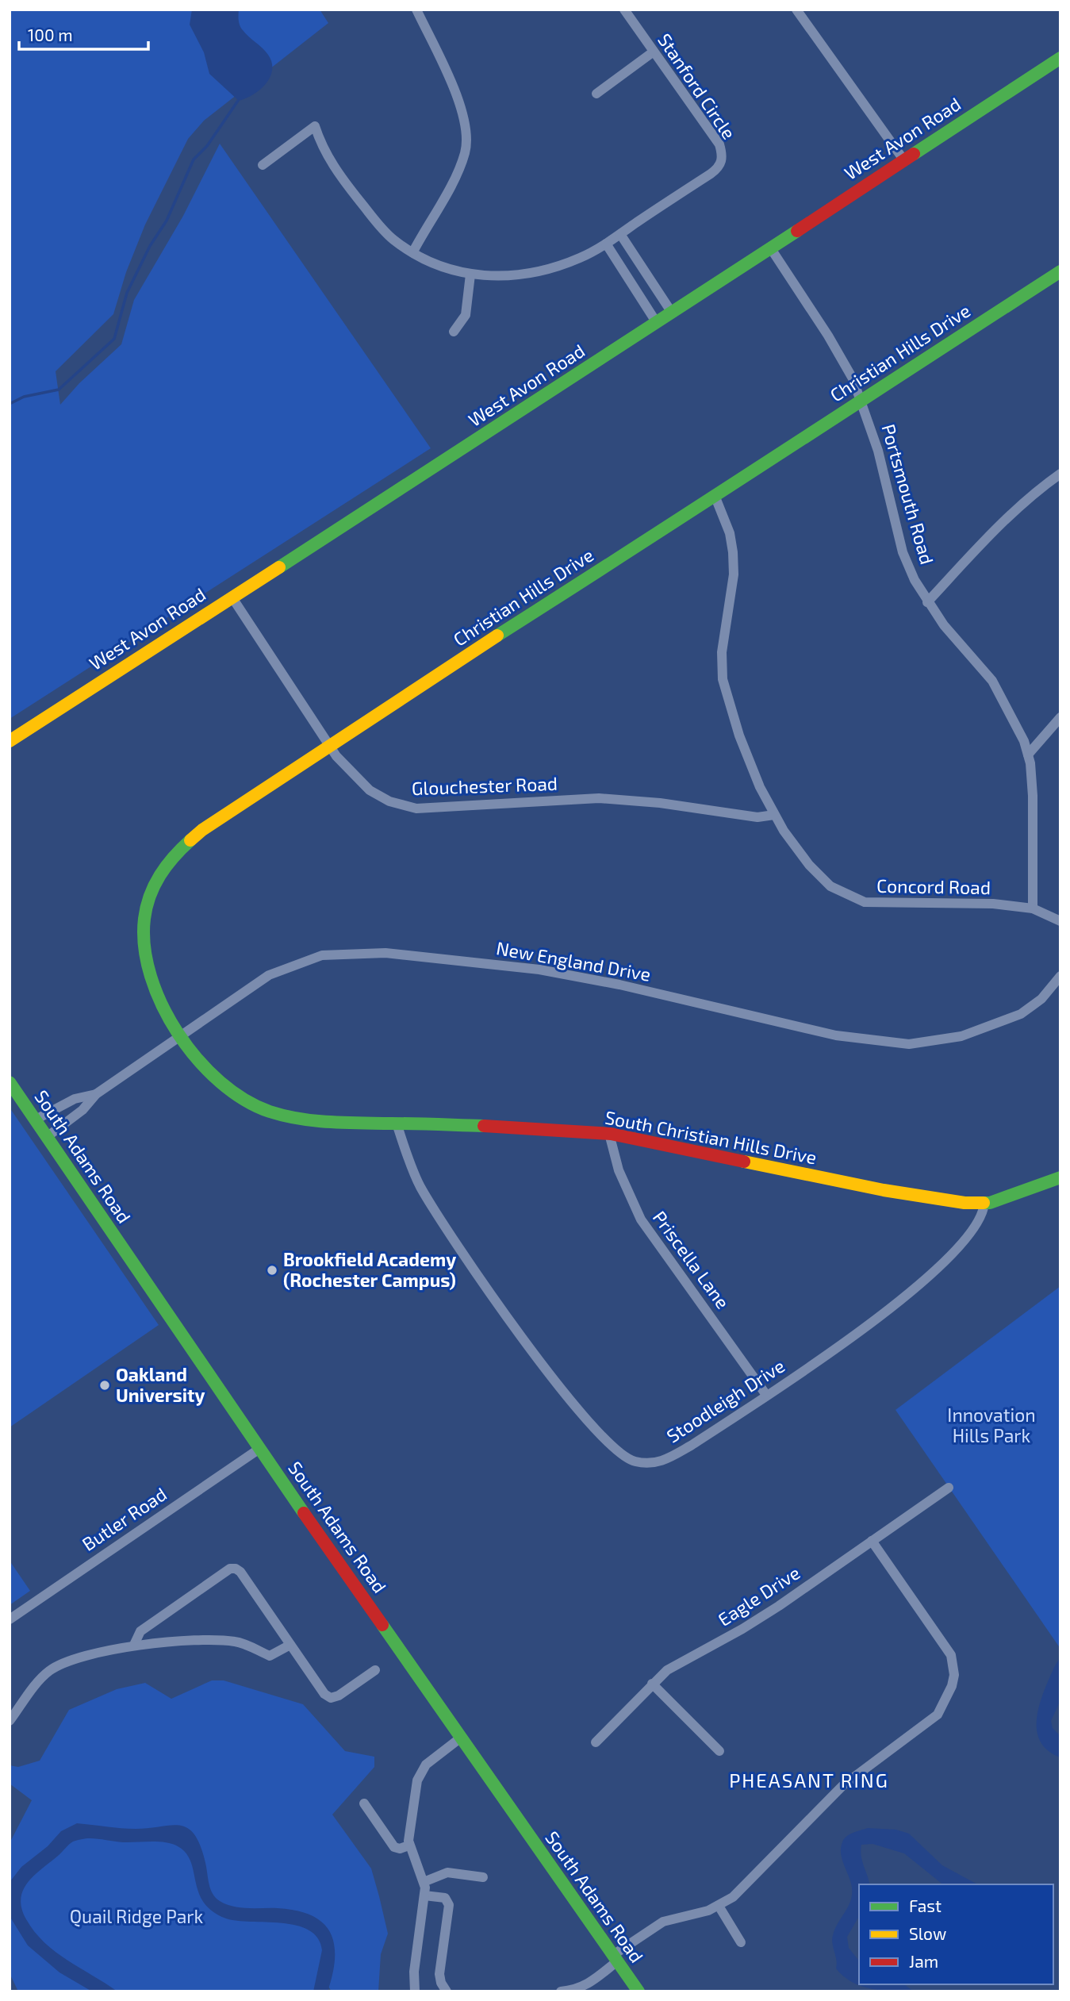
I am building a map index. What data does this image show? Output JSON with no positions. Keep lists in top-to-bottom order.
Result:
{
  "streets": {
    "street": [
      "Stanford Circle",
      "West Avon Road",
      "Christian Hills Drive",
      "Portsmouth Road",
      "Glouchester Road",
      "Concord Road",
      "New England Drive",
      "South Christian Hills Drive",
      "South Adams Road",
      "Priscella Lane",
      "Stoodleigh Drive",
      "Butler Road",
      "Eagle Drive"
    ]
  },
  "crossings": [
    ["West Avon Road", "Portsmouth Road"],
    ["West Avon Road", "Glouchester Road"],
    ["Christian Hills Drive", "Portsmouth Road"],
    ["Christian Hills Drive", "Glouchester Road"],
    ["Christian Hills Drive", "Concord Road"],
    ["Christian Hills Drive", "New England Drive"],
    ["Christian Hills Drive", "South Christian Hills Drive"],
    ["Portsmouth Road", "Concord Road"],
    ["Glouchester Road", "Concord Road"],
    ["New England Drive", "South Christian Hills Drive"],
    ["New England Drive", "South Adams Road"],
    ["South Christian Hills Drive", "Priscella Lane"],
    ["South Christian Hills Drive", "Stoodleigh Drive"],
    ["South Adams Road", "Butler Road"],
    ["Priscella Lane", "Stoodleigh Drive"]
  ],
  "districts": ["PHEASANT RING"],
  "parks": ["Innovation Hills Park", "Quail Ridge Park"],
  "places": ["Brookfield Academy (Rochester Campus)", "Oakland University"],
  "legend": ["Fast", "Slow", "Jam"],
  "scale_bar": "100 m"
}
